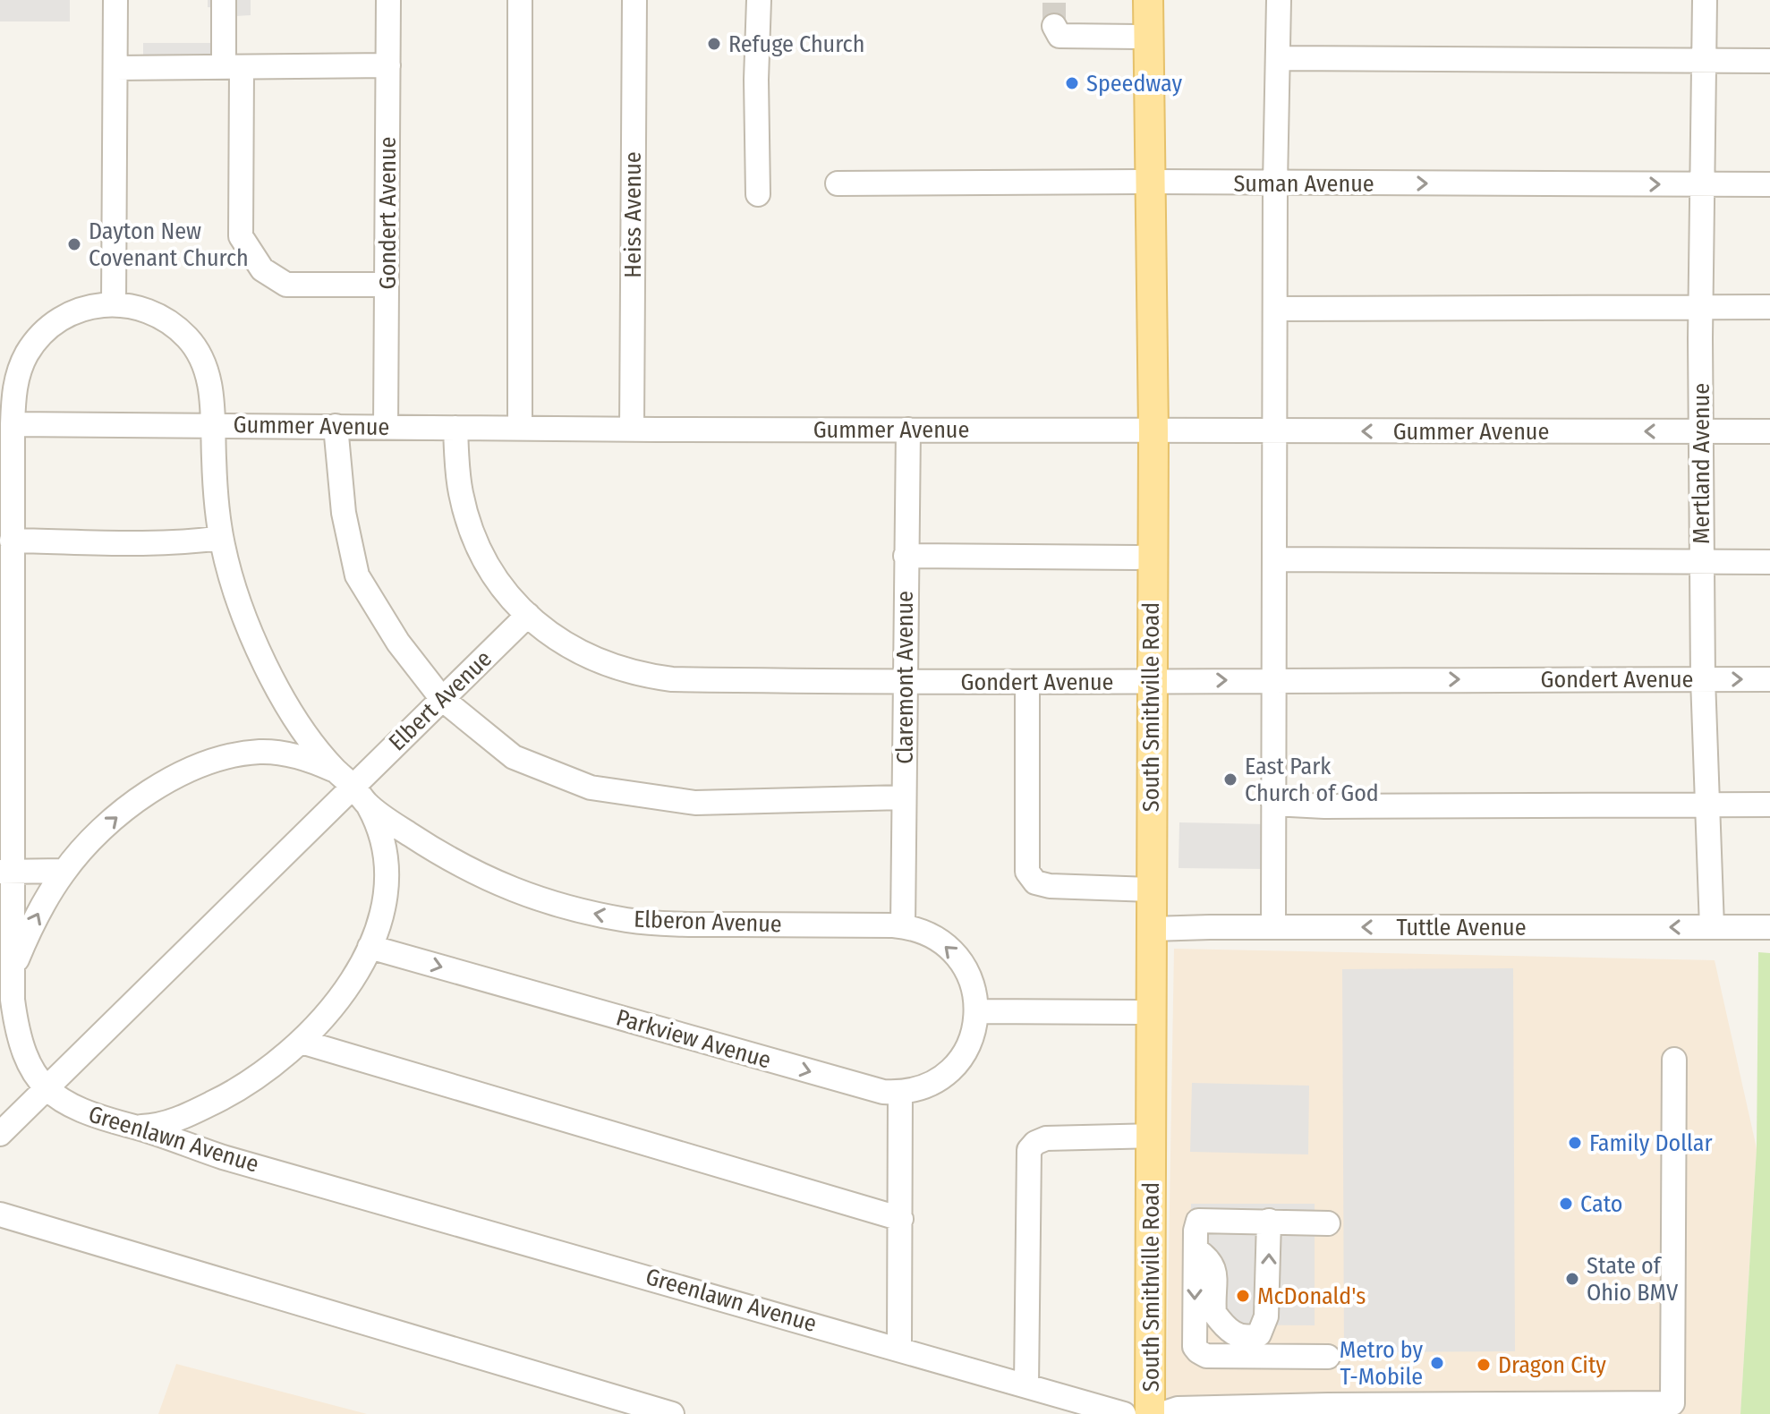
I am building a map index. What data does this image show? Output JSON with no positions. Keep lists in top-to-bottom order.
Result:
{
  "streets": {
    "main road": ["South Smithville Road"],
    "street": [
      "Suman Avenue",
      "Gondert Avenue",
      "Heiss Avenue",
      "Gummer Avenue",
      "Mertland Avenue",
      "Claremont Avenue",
      "Elbert Avenue",
      "Elberon Avenue",
      "Tuttle Avenue",
      "Parkview Avenue",
      "Greenlawn Avenue"
    ]
  },
  "crossings": [
    ["Suman Avenue", "Mertland Avenue"],
    ["Suman Avenue", "South Smithville Road"],
    ["Gondert Avenue", "Gummer Avenue"],
    ["Gondert Avenue", "Mertland Avenue"],
    ["Gondert Avenue", "Claremont Avenue"],
    ["Gondert Avenue", "Elbert Avenue"],
    ["Gondert Avenue", "South Smithville Road"],
    ["Heiss Avenue", "Gummer Avenue"],
    ["Gummer Avenue", "Mertland Avenue"],
    ["Gummer Avenue", "Claremont Avenue"],
    ["Gummer Avenue", "South Smithville Road"],
    ["Gummer Avenue", "Elberon Avenue"],
    ["Gummer Avenue", "Greenlawn Avenue"],
    ["Mertland Avenue", "Tuttle Avenue"],
    ["Claremont Avenue", "Elberon Avenue"],
    ["Elbert Avenue", "Elberon Avenue"],
    ["Elbert Avenue", "Greenlawn Avenue"],
    ["South Smithville Road", "Tuttle Avenue"],
    ["Elberon Avenue", "Parkview Avenue"],
    ["Elberon Avenue", "Greenlawn Avenue"]
  ],
  "places": [
    "Refuge Church",
    "Speedway",
    "Dayton New Covenant Church",
    "East Park Church of God",
    "Family Dollar",
    "Cato",
    "State of Ohio BMV",
    "McDonald's",
    "Metro by T-Mobile",
    "Dragon City"
  ]
}
